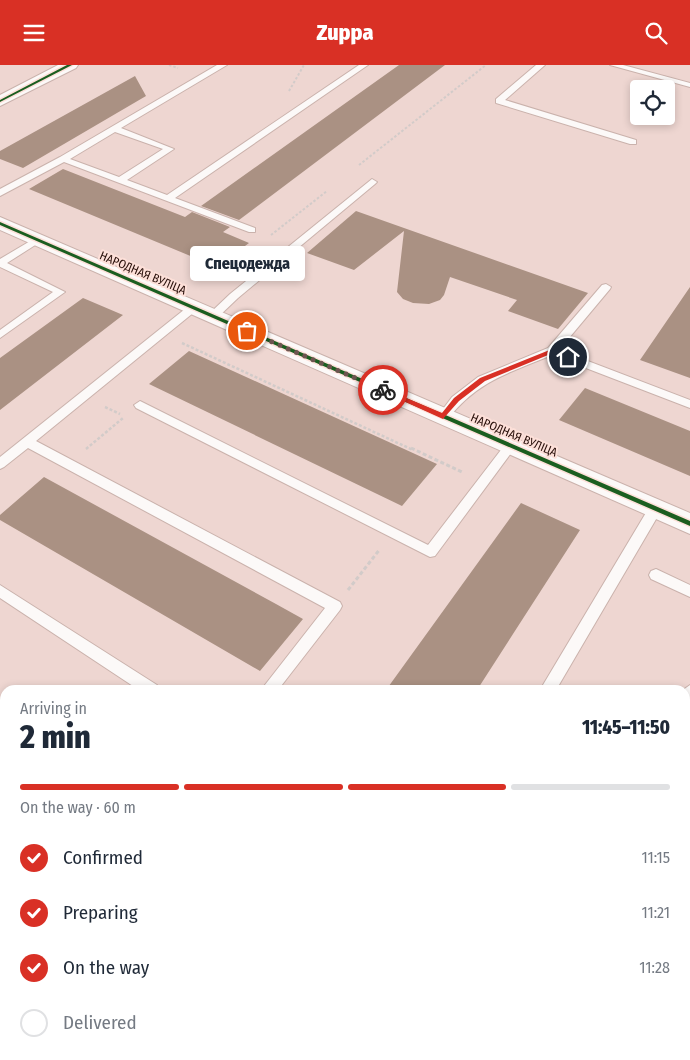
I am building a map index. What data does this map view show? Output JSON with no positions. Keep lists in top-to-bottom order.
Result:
{
  "streets": {
    "street": ["НАРОДНАЯ ВУЛІЦА"]
  },
  "places": ["Спецодежда"],
  "page": {
    "header": "Zuppa",
    "bubble": "Спецодежда",
    "heading": ["2 min", "Arriving in", "11:45–11:50"],
    "bar": "On the way · 60 m",
    "list": [
      ["Confirmed", "11:15"],
      ["Preparing", "11:21"],
      ["On the way", "11:28"],
      "Delivered"
    ]
  }
}
